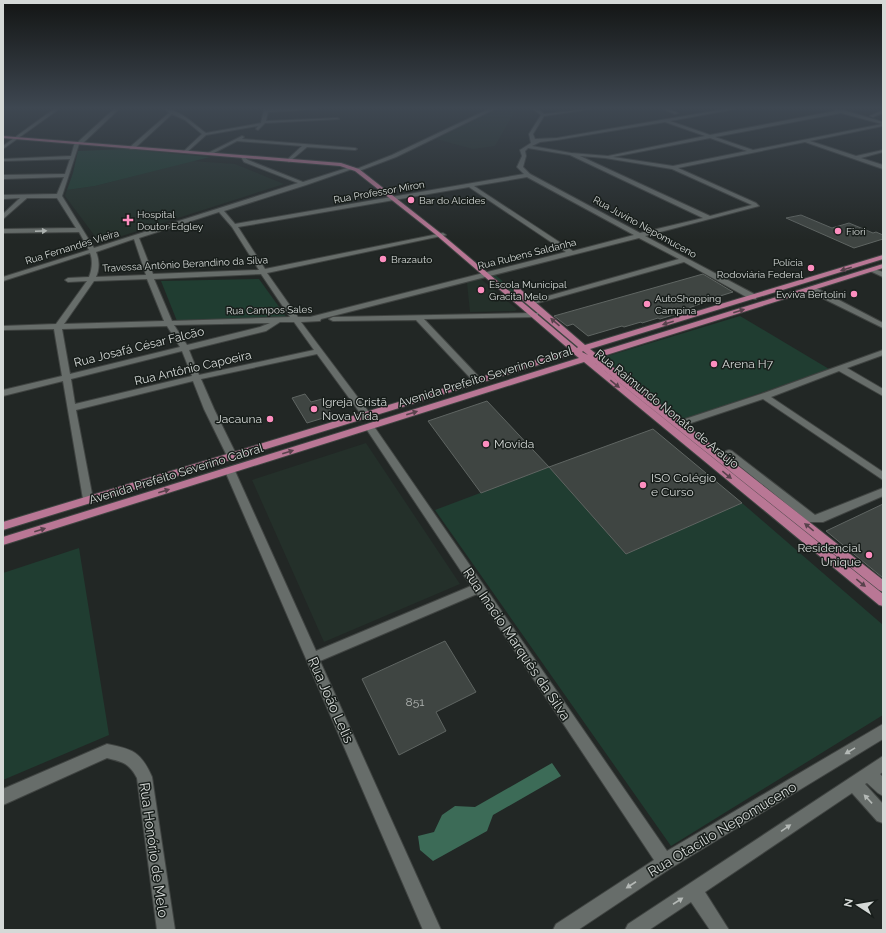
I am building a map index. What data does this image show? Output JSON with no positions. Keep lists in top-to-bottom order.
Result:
{
  "streets": {
    "main road": ["Avenida Prefeito Severino Cabral", "Rua Raimundo Nonato de Araújo"],
    "street": [
      "Rua Professor Miron",
      "Rua Juvino Nepomuceno",
      "Rua Fernandes Vieira",
      "Rua Rubens Saldanha",
      "Travessa Antônio Berandino da Silva",
      "Rua Campos Sales",
      "Rua Josafá César Falcão",
      "Rua Antônio Capoeira",
      "Rua Inacio Marquês da Silva",
      "Rua João Lelis",
      "Rua Otacílio Nepomuceno",
      "Rua Honório de Melo"
    ]
  },
  "crossings": [
    ["Rua Professor Miron", "Rua Juvino Nepomuceno"],
    ["Rua Professor Miron", "Rua Raimundo Nonato de Araújo"],
    ["Rua Professor Miron", "Rua Inacio Marquês da Silva"],
    ["Rua Juvino Nepomuceno", "Rua Rubens Saldanha"],
    ["Rua Juvino Nepomuceno", "Avenida Prefeito Severino Cabral"],
    ["Rua Fernandes Vieira", "Rua Raimundo Nonato de Araújo"],
    ["Rua Fernandes Vieira", "Rua Inacio Marquês da Silva"],
    ["Rua Rubens Saldanha", "Rua Campos Sales"],
    ["Rua Rubens Saldanha", "Rua Raimundo Nonato de Araújo"],
    ["Travessa Antônio Berandino da Silva", "Rua Raimundo Nonato de Araújo"],
    ["Travessa Antônio Berandino da Silva", "Rua Inacio Marquês da Silva"],
    ["Rua Campos Sales", "Rua Josafá César Falcão"],
    ["Rua Campos Sales", "Rua Raimundo Nonato de Araújo"],
    ["Rua Campos Sales", "Rua Inacio Marquês da Silva"],
    ["Rua Antônio Capoeira", "Rua Inacio Marquês da Silva"],
    ["Avenida Prefeito Severino Cabral", "Rua Raimundo Nonato de Araújo"],
    ["Avenida Prefeito Severino Cabral", "Rua Inacio Marquês da Silva"],
    ["Avenida Prefeito Severino Cabral", "Rua João Lelis"],
    ["Rua Inacio Marquês da Silva", "Rua Otacílio Nepomuceno"]
  ],
  "places": {
    "other": [
      "Bar do Alcides",
      "Fiori",
      "Brazauto",
      "Polícia Rodoviária Federal",
      "Escola Municipal Gracita Melo",
      "Evviva Bertolini",
      "AutoShopping Campina",
      "Arena H7",
      "Igreja Cristã Nova Vida",
      "Jacauna",
      "Movida",
      "ISO Colégio e Curso",
      "Residencial Unique"
    ],
    "health": ["Hospital Doutor Edgley"]
  },
  "house_numbers": ["851"],
  "north": "left"
}
